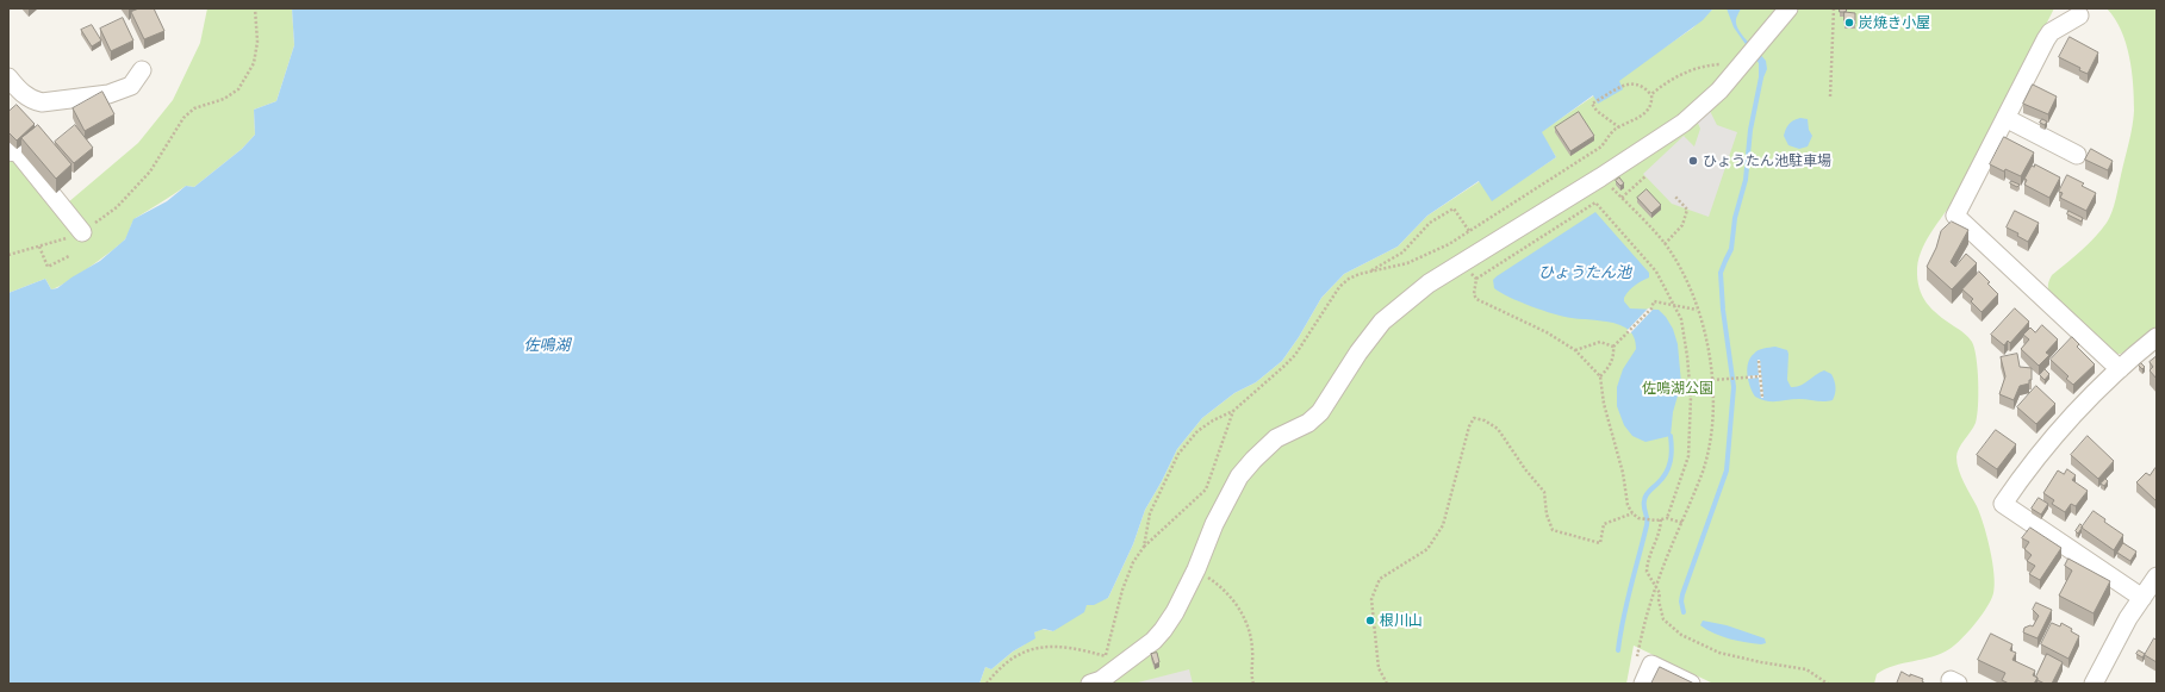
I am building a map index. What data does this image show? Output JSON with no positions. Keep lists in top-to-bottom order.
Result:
{
  "water": ["ひょうたん池", "佐鳴湖"],
  "parks": ["佐鳴湖公園"],
  "places": ["炭焼き小屋", "ひょうたん池駐車場", "根川山"]
}
